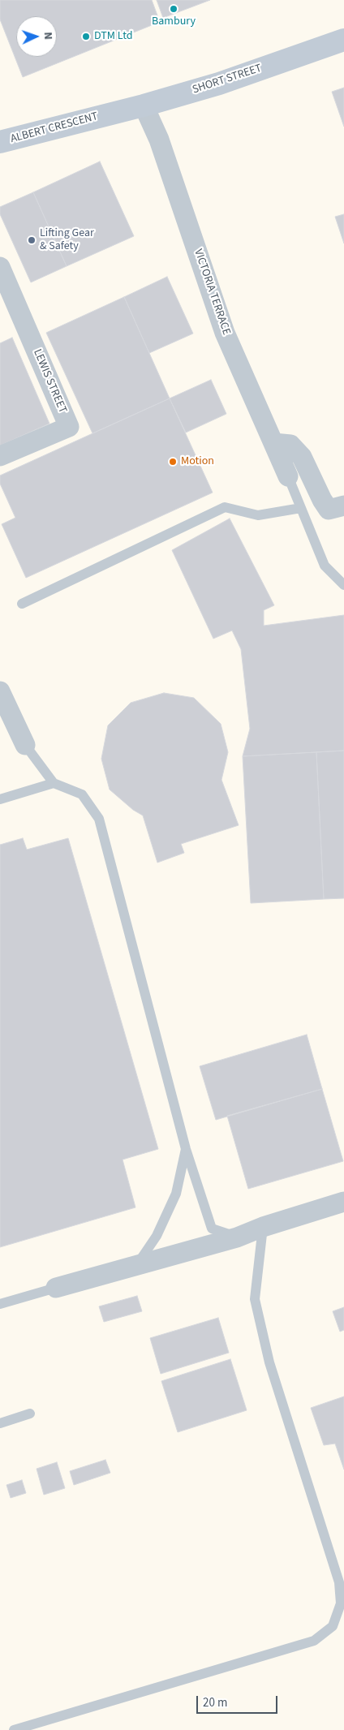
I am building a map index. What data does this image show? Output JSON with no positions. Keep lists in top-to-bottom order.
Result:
{
  "streets": {
    "street": [
      "SHORT STREET",
      "ALBERT CRESCENT",
      "VICTORIA TERRACE",
      "LEWIS STREET"
    ]
  },
  "crossings": [
    ["SHORT STREET", "ALBERT CRESCENT"],
    ["SHORT STREET", "VICTORIA TERRACE"]
  ],
  "places": [
    "Bambury",
    "DTM Ltd",
    "Lifting Gear & Safety",
    "Motion"
  ],
  "scale_bar": "20 m",
  "north": "right"
}
